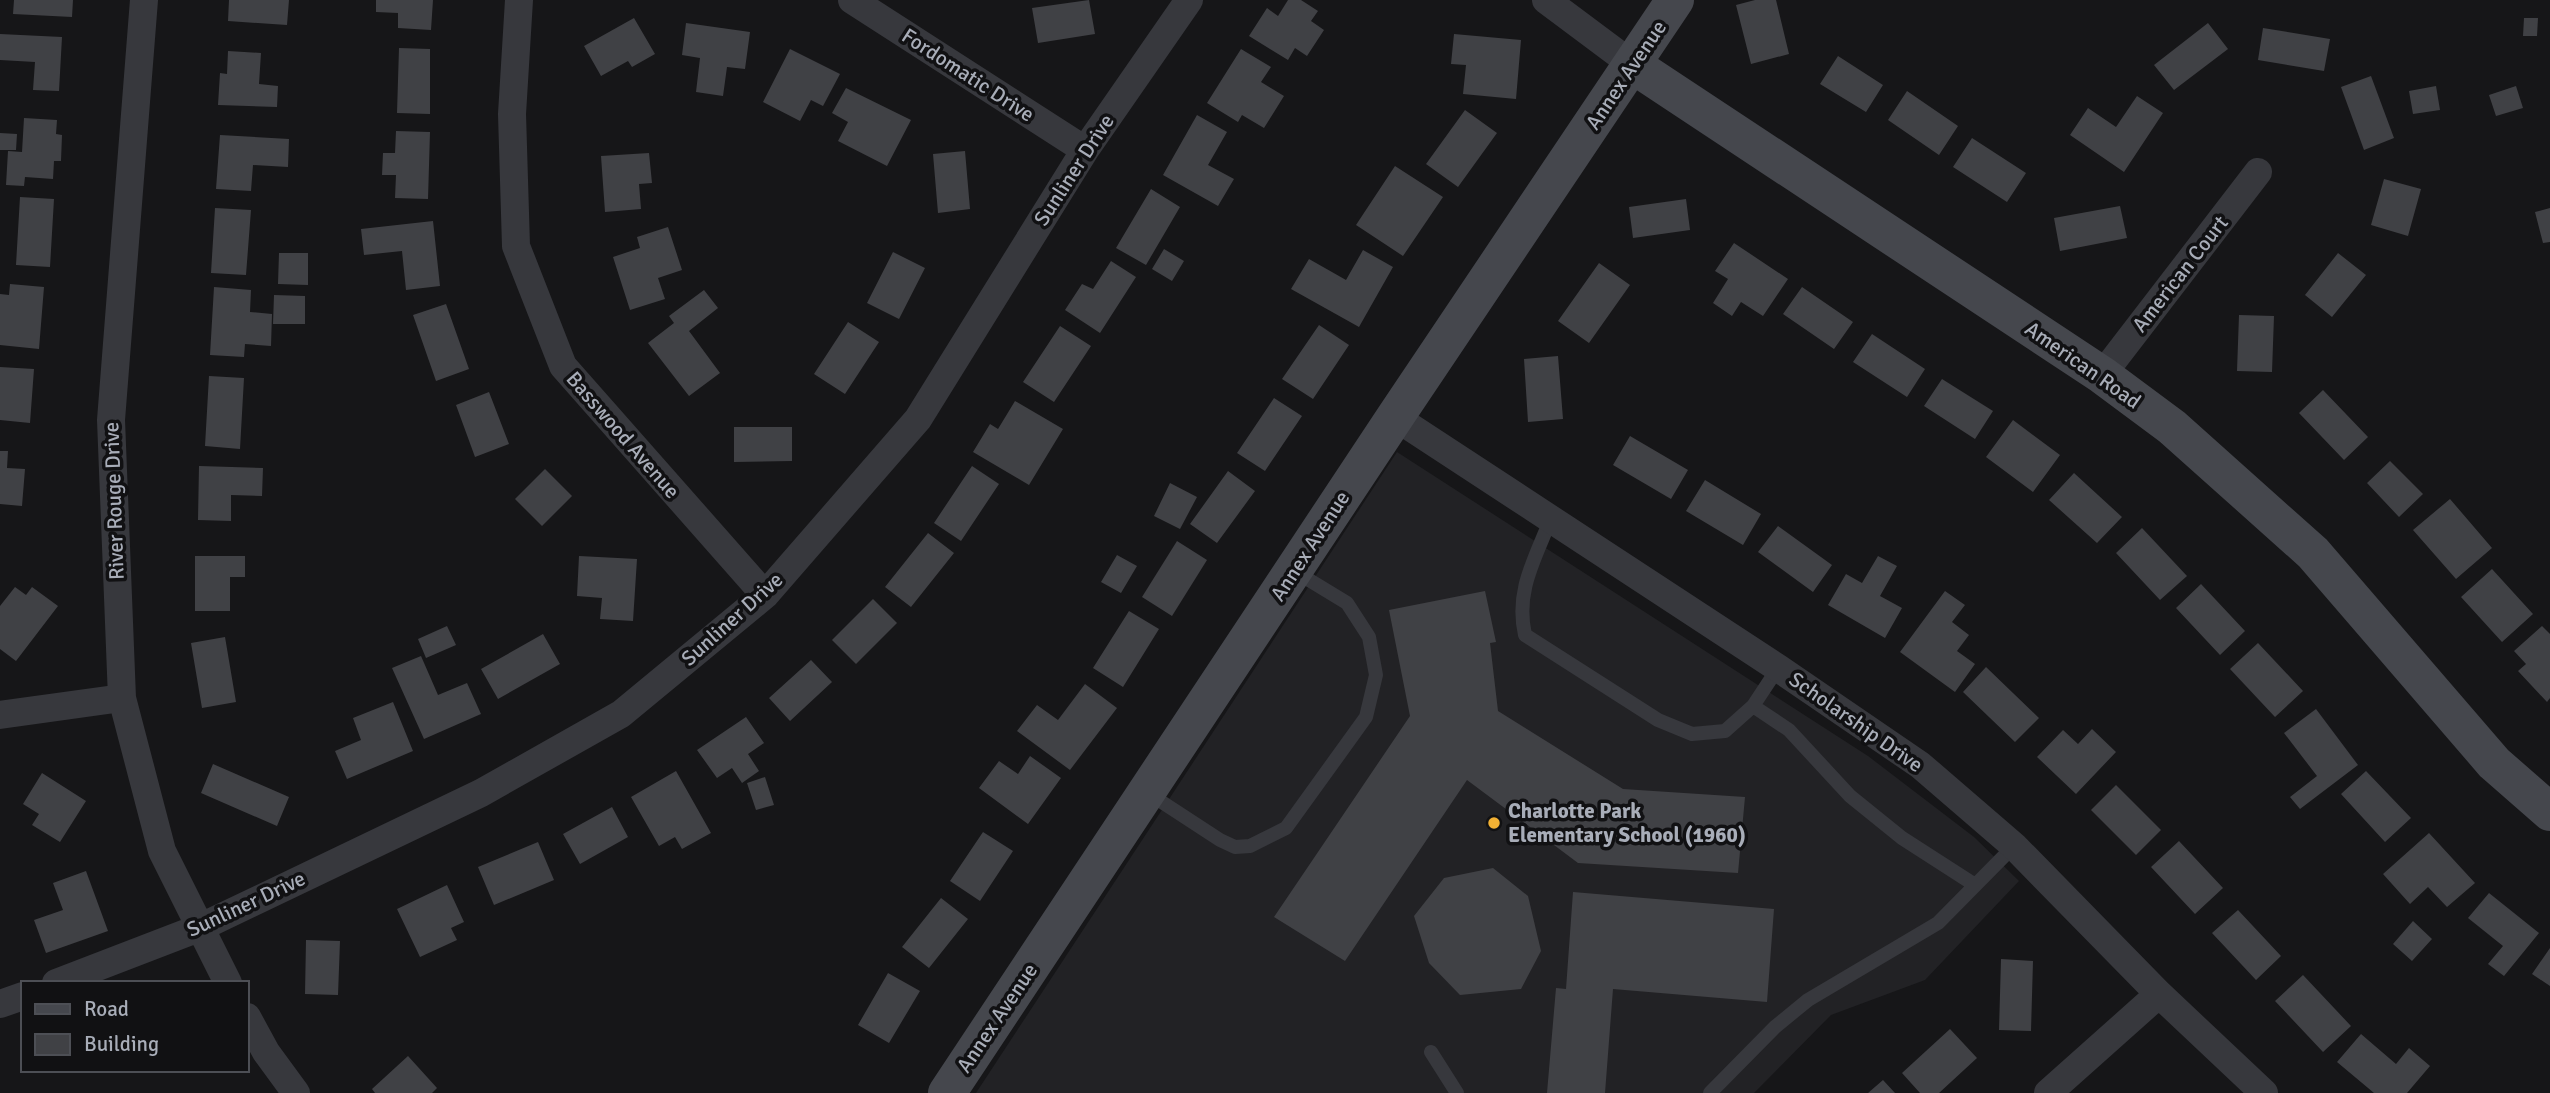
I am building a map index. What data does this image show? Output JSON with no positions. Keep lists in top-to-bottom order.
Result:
{
  "streets": {
    "street": [
      "Fordomatic Drive",
      "Annex Avenue",
      "Sunliner Drive",
      "American Court",
      "American Road",
      "Basswood Avenue",
      "River Rouge Drive",
      "Scholarship Drive"
    ]
  },
  "crossings": [
    ["Fordomatic Drive", "Sunliner Drive"],
    ["Annex Avenue", "American Road"],
    ["Annex Avenue", "Scholarship Drive"],
    ["Sunliner Drive", "Basswood Avenue"],
    ["Sunliner Drive", "River Rouge Drive"],
    ["American Court", "American Road"]
  ],
  "places": ["Charlotte Park Elementary School (1960)"],
  "legend": ["Road", "Building"]
}
